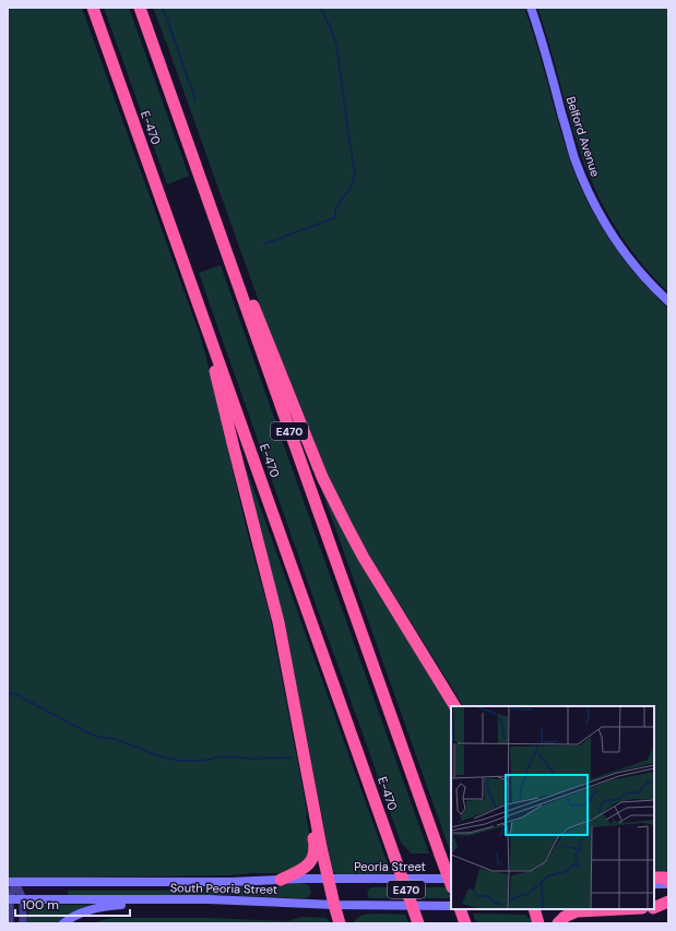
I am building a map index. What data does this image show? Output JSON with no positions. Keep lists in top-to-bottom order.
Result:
{
  "streets": {
    "highway": ["E-470", "E470"],
    "main road": ["Belford Avenue", "Peoria Street", "South Peoria Street"]
  },
  "crossings": [
    ["Peoria Street", "South Peoria Street"]
  ],
  "scale_bar": "100 m"
}
